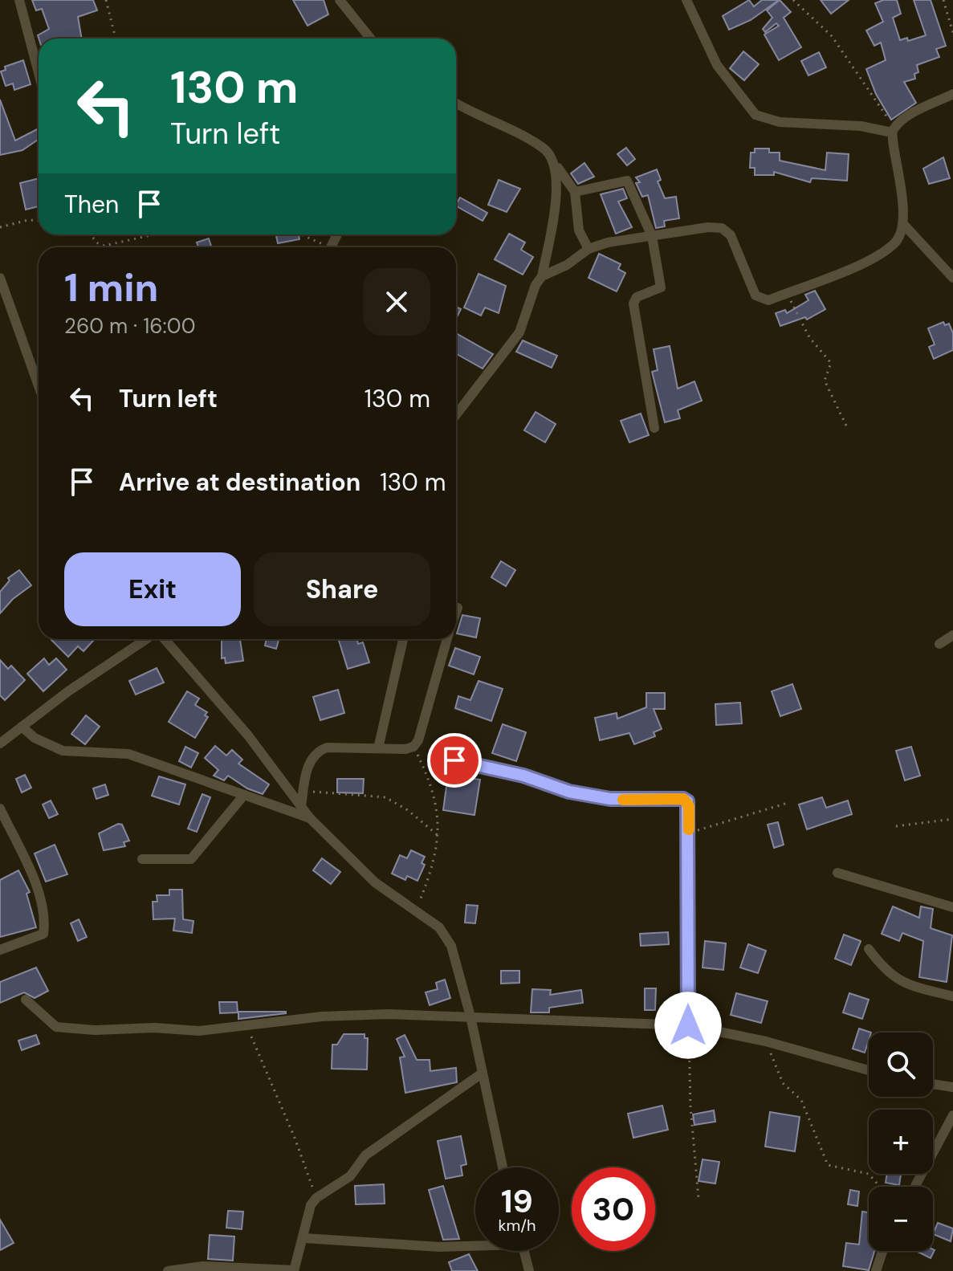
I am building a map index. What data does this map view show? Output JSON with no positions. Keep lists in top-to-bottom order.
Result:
{
  "page": {
    "turn": ["130 m", "Turn left"],
    "then": "Then",
    "heading": ["1 min", "260 m · 16:00"],
    "list": [
      {
        "name": "Turn left",
        "value": "130 m"
      },
      {
        "name": "Arrive at destination",
        "value": "130 m"
      }
    ],
    "buttons": ["Exit", "Share"],
    "map_buttons": ["+", "−"],
    "speed": "19 km/h",
    "limit": "30"
  }
}
